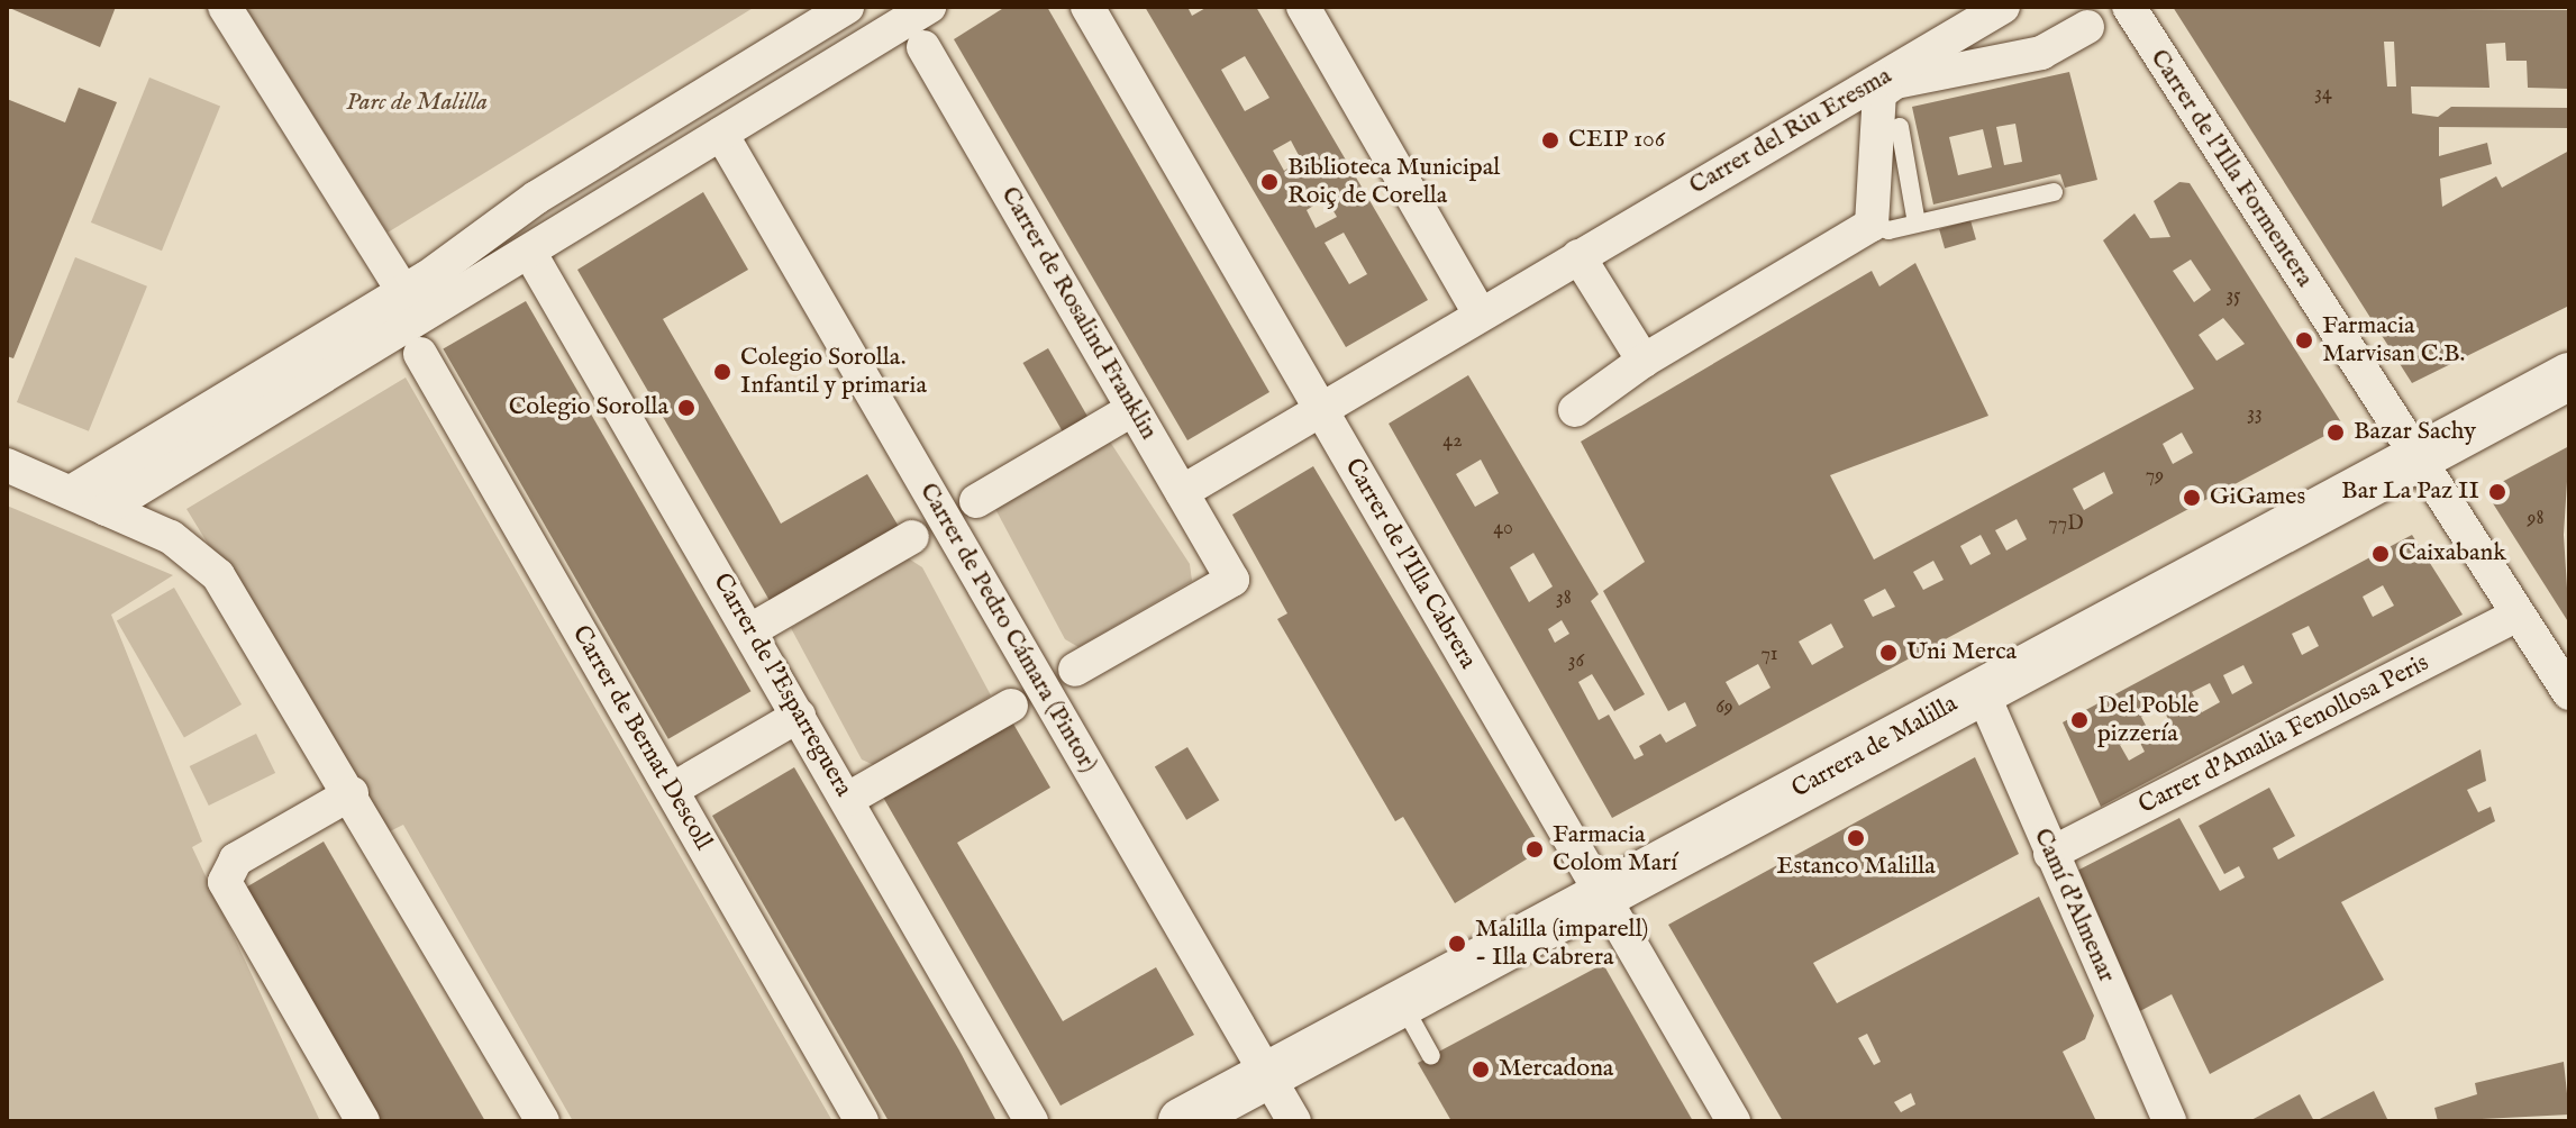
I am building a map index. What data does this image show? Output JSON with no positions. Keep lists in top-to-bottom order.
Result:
{
  "streets": {
    "street": [
      "Carrer del Riu Eresma",
      "Carrer de l'Illa Formentera",
      "Carrer de Rosalind Franklin",
      "Carrer de l'Illa Cabrera",
      "Carrer de Pedro Cámara (Pintor)",
      "Carrer de l'Esparreguera",
      "Carrer d'Amalia Fenollosa Peris",
      "Carrer de Bernat Descoll",
      "Carrera de Malilla",
      "Camí d'Almenar"
    ]
  },
  "crossings": [
    ["Carrer del Riu Eresma", "Carrer de Rosalind Franklin"],
    ["Carrer del Riu Eresma", "Carrer de l'Illa Cabrera"],
    ["Carrer de l'Illa Formentera", "Carrer d'Amalia Fenollosa Peris"],
    ["Carrer de l'Illa Formentera", "Carrera de Malilla"],
    ["Carrer de l'Illa Cabrera", "Carrera de Malilla"],
    ["Carrer de Pedro Cámara (Pintor)", "Carrera de Malilla"],
    ["Carrer d'Amalia Fenollosa Peris", "Camí d'Almenar"],
    ["Carrera de Malilla", "Camí d'Almenar"]
  ],
  "parks": ["Parc de Malilla"],
  "places": [
    "CEIP 106",
    "Biblioteca Municipal Roiç de Corella",
    "Farmacia Marvisan C.B.",
    "Colegio Sorolla. Infantil y primaria",
    "Colegio Sorolla",
    "Bazar Sachy",
    "Bar La Paz II",
    "GiGames",
    "Caixabank",
    "Uni Merca",
    "Del Poble pizzería",
    "Estanco Malilla",
    "Farmacia Colom Marí",
    "Malilla (imparell) - Illa Cabrera",
    "Mercadona"
  ],
  "house_numbers": [
    "34",
    "35",
    "33",
    "42",
    "79",
    "98",
    "77D",
    "40",
    "38",
    "71",
    "36",
    "69"
  ]
}
